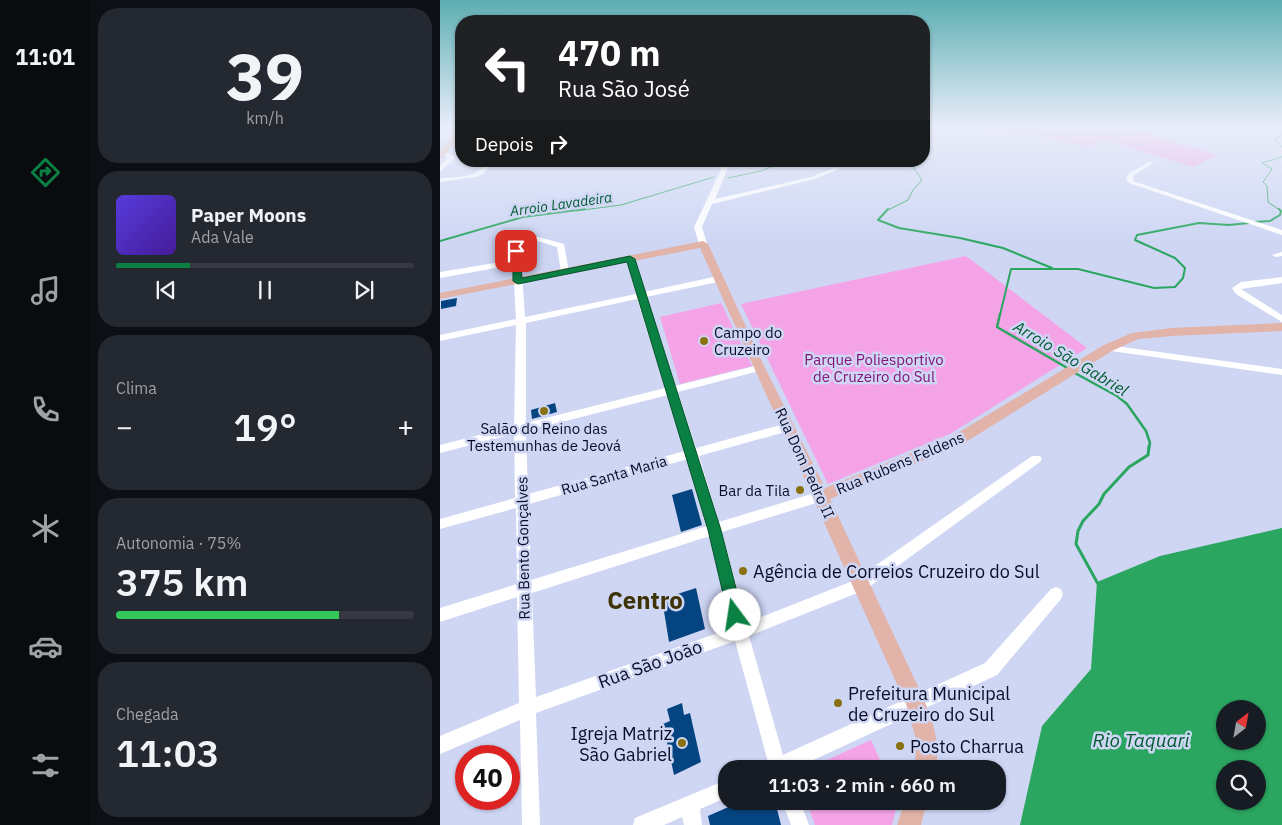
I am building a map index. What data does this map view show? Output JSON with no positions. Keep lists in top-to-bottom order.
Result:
{
  "streets": {
    "main road": ["Rua Dom Pedro II", "Rua Rubens Feldens"],
    "street": ["Rua Santa Maria", "Rua Bento Gonçalves", "Rua São João"]
  },
  "crossings": [
    ["Rua Dom Pedro II", "Rua Rubens Feldens"],
    ["Rua Dom Pedro II", "Rua Santa Maria"],
    ["Rua Dom Pedro II", "Rua São João"],
    ["Rua Santa Maria", "Rua Bento Gonçalves"],
    ["Rua Bento Gonçalves", "Rua São João"]
  ],
  "districts": ["Centro"],
  "water": ["Arroio Lavadeira", "Arroio São Gabriel", "Rio Taquari"],
  "parks": ["Parque Poliesportivo de Cruzeiro do Sul"],
  "places": [
    "Campo do Cruzeiro",
    "Salão do Reino das Testemunhas de Jeová",
    "Bar da Tila",
    "Agência de Correios Cruzeiro do Sul",
    "Prefeitura Municipal de Cruzeiro do Sul",
    "Igreja Matriz São Gabriel",
    "Posto Charrua"
  ],
  "north": "top right",
  "page": {
    "tabs": "11:01",
    "tile": [
      ["39", "km/h"],
      "Clima",
      ["Autonomia · 75%", "375 km"],
      ["Chegada", "11:03"]
    ],
    "turn": ["470 m", "Rua São José"],
    "then": "Depois",
    "song": ["Paper Moons", "Ada Vale"],
    "heat": ["−", "19°", "+"],
    "limit": "40",
    "trip": "11:03 · 2 min · 660 m"
  }
}
